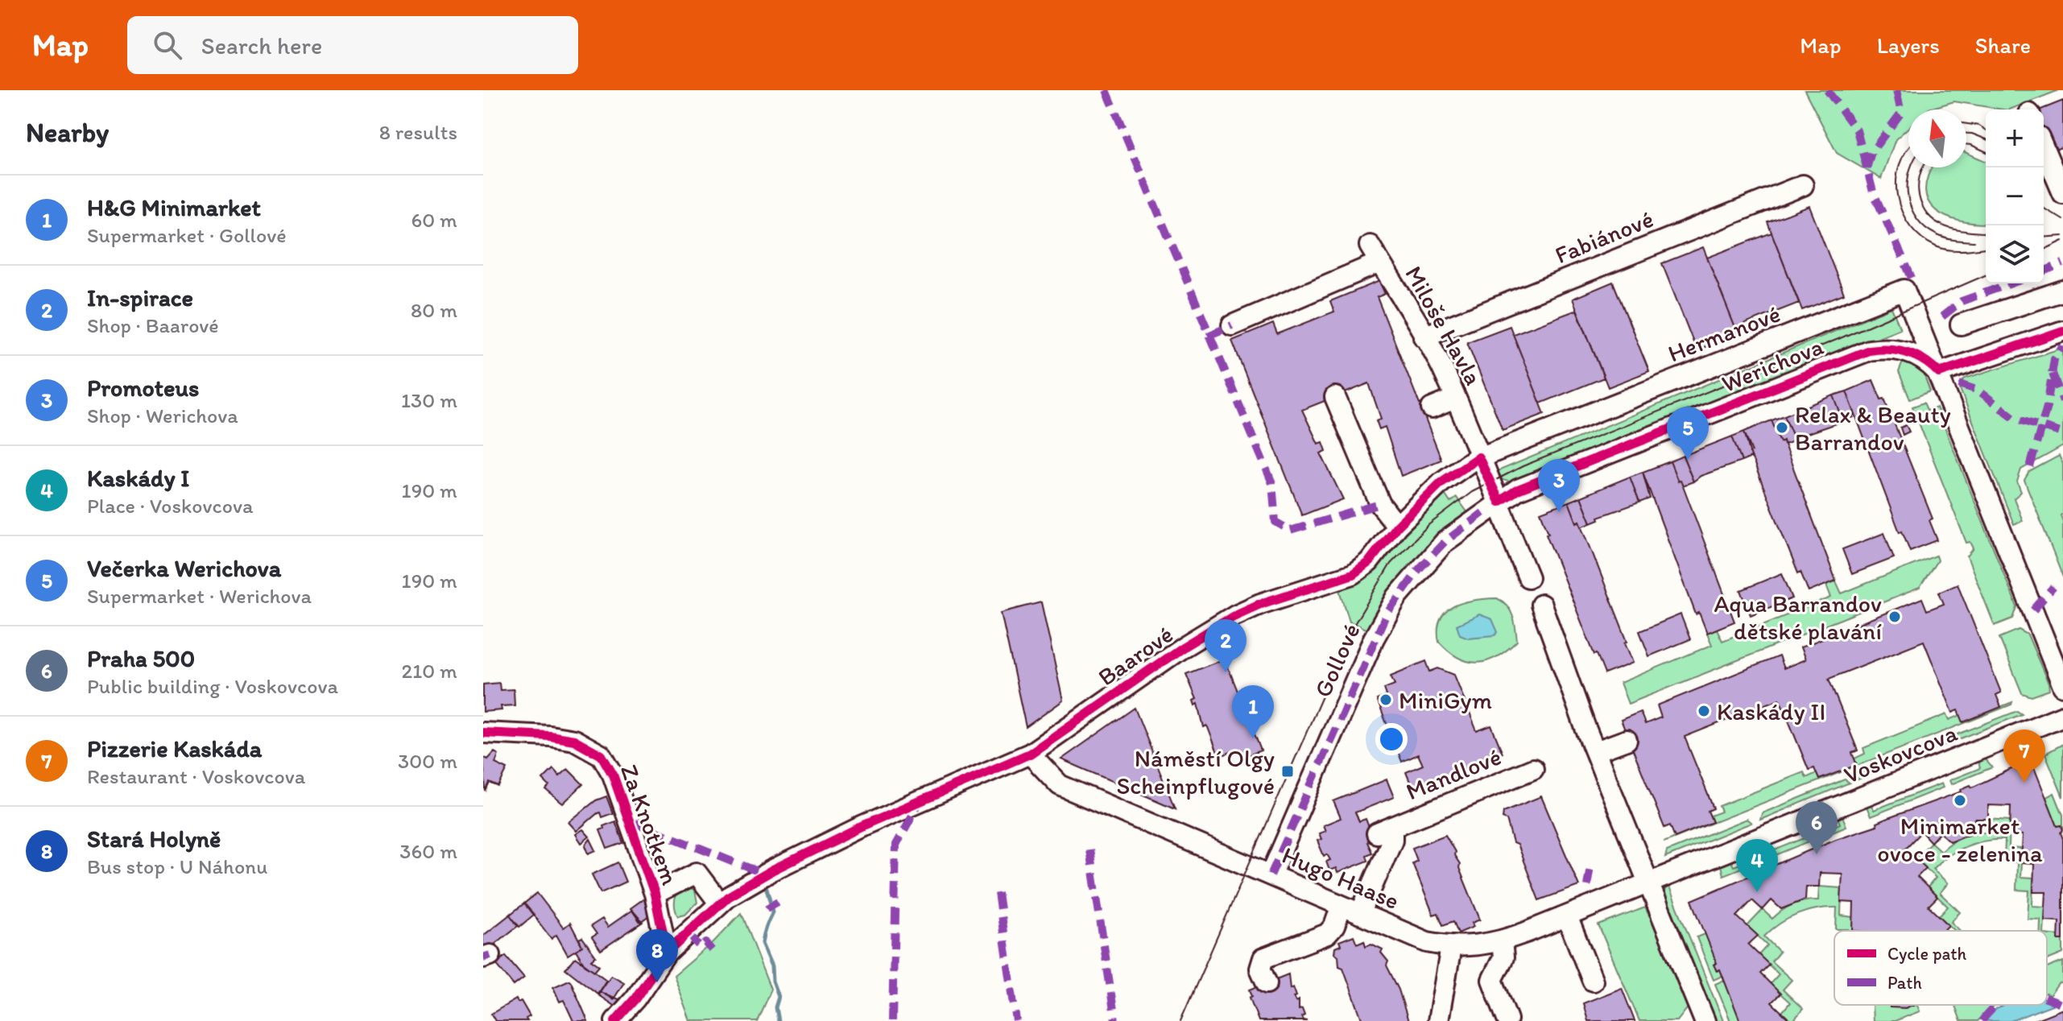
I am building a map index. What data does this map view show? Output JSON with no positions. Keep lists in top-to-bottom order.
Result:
{
  "streets": {
    "street": [
      "Fabiánové",
      "Miloše Havla",
      "Hermanové",
      "Werichova",
      "Baarové",
      "Gollové",
      "Voskovcova",
      "Mandlové",
      "Za Knotkem",
      "Hugo Haase"
    ]
  },
  "crossings": [
    ["Fabiánové", "Miloše Havla"],
    ["Miloše Havla", "Hermanové"],
    ["Miloše Havla", "Werichova"],
    ["Miloše Havla", "Baarové"],
    ["Miloše Havla", "Gollové"],
    ["Hermanové", "Werichova"],
    ["Hermanové", "Baarové"],
    ["Werichova", "Gollové"],
    ["Baarové", "Za Knotkem"],
    ["Baarové", "Hugo Haase"],
    ["Gollové", "Hugo Haase"],
    ["Voskovcova", "Hugo Haase"],
    ["Mandlové", "Hugo Haase"]
  ],
  "places": {
    "other": [
      "Relax & Beauty Barrandov",
      "Aqua Barrandov dětské plavání",
      "MiniGym",
      "Kaskády II",
      "Minimarket ovoce - zelenina"
    ],
    "transit": ["Náměstí Olgy Scheinpflugové"]
  },
  "legend": ["Cycle path", "Path"],
  "north": "top",
  "page": {
    "header": "Map",
    "search": "Search here",
    "nav": ["Map", "Layers", "Share"],
    "heading": ["Nearby", "8 results"],
    "map_buttons": ["+", "−"],
    "list": [
      {
        "mark": "1",
        "name": "H&G Minimarket",
        "note": "Supermarket · Gollové",
        "value": "60 m"
      },
      {
        "mark": "2",
        "name": "In-spirace",
        "note": "Shop · Baarové",
        "value": "80 m"
      },
      {
        "mark": "3",
        "name": "Promoteus",
        "note": "Shop · Werichova",
        "value": "130 m"
      },
      {
        "mark": "4",
        "name": "Kaskády I",
        "note": "Place · Voskovcova",
        "value": "190 m"
      },
      {
        "mark": "5",
        "name": "Večerka Werichova",
        "note": "Supermarket · Werichova",
        "value": "190 m"
      },
      {
        "mark": "6",
        "name": "Praha 500",
        "note": "Public building · Voskovcova",
        "value": "210 m"
      },
      {
        "mark": "7",
        "name": "Pizzerie Kaskáda",
        "note": "Restaurant · Voskovcova",
        "value": "300 m"
      },
      {
        "mark": "8",
        "name": "Stará Holyně",
        "note": "Bus stop · U Náhonu",
        "value": "360 m"
      }
    ],
    "pins": [
      "5",
      "3",
      "2",
      "1",
      "7",
      "6",
      "4",
      "8"
    ]
  }
}
